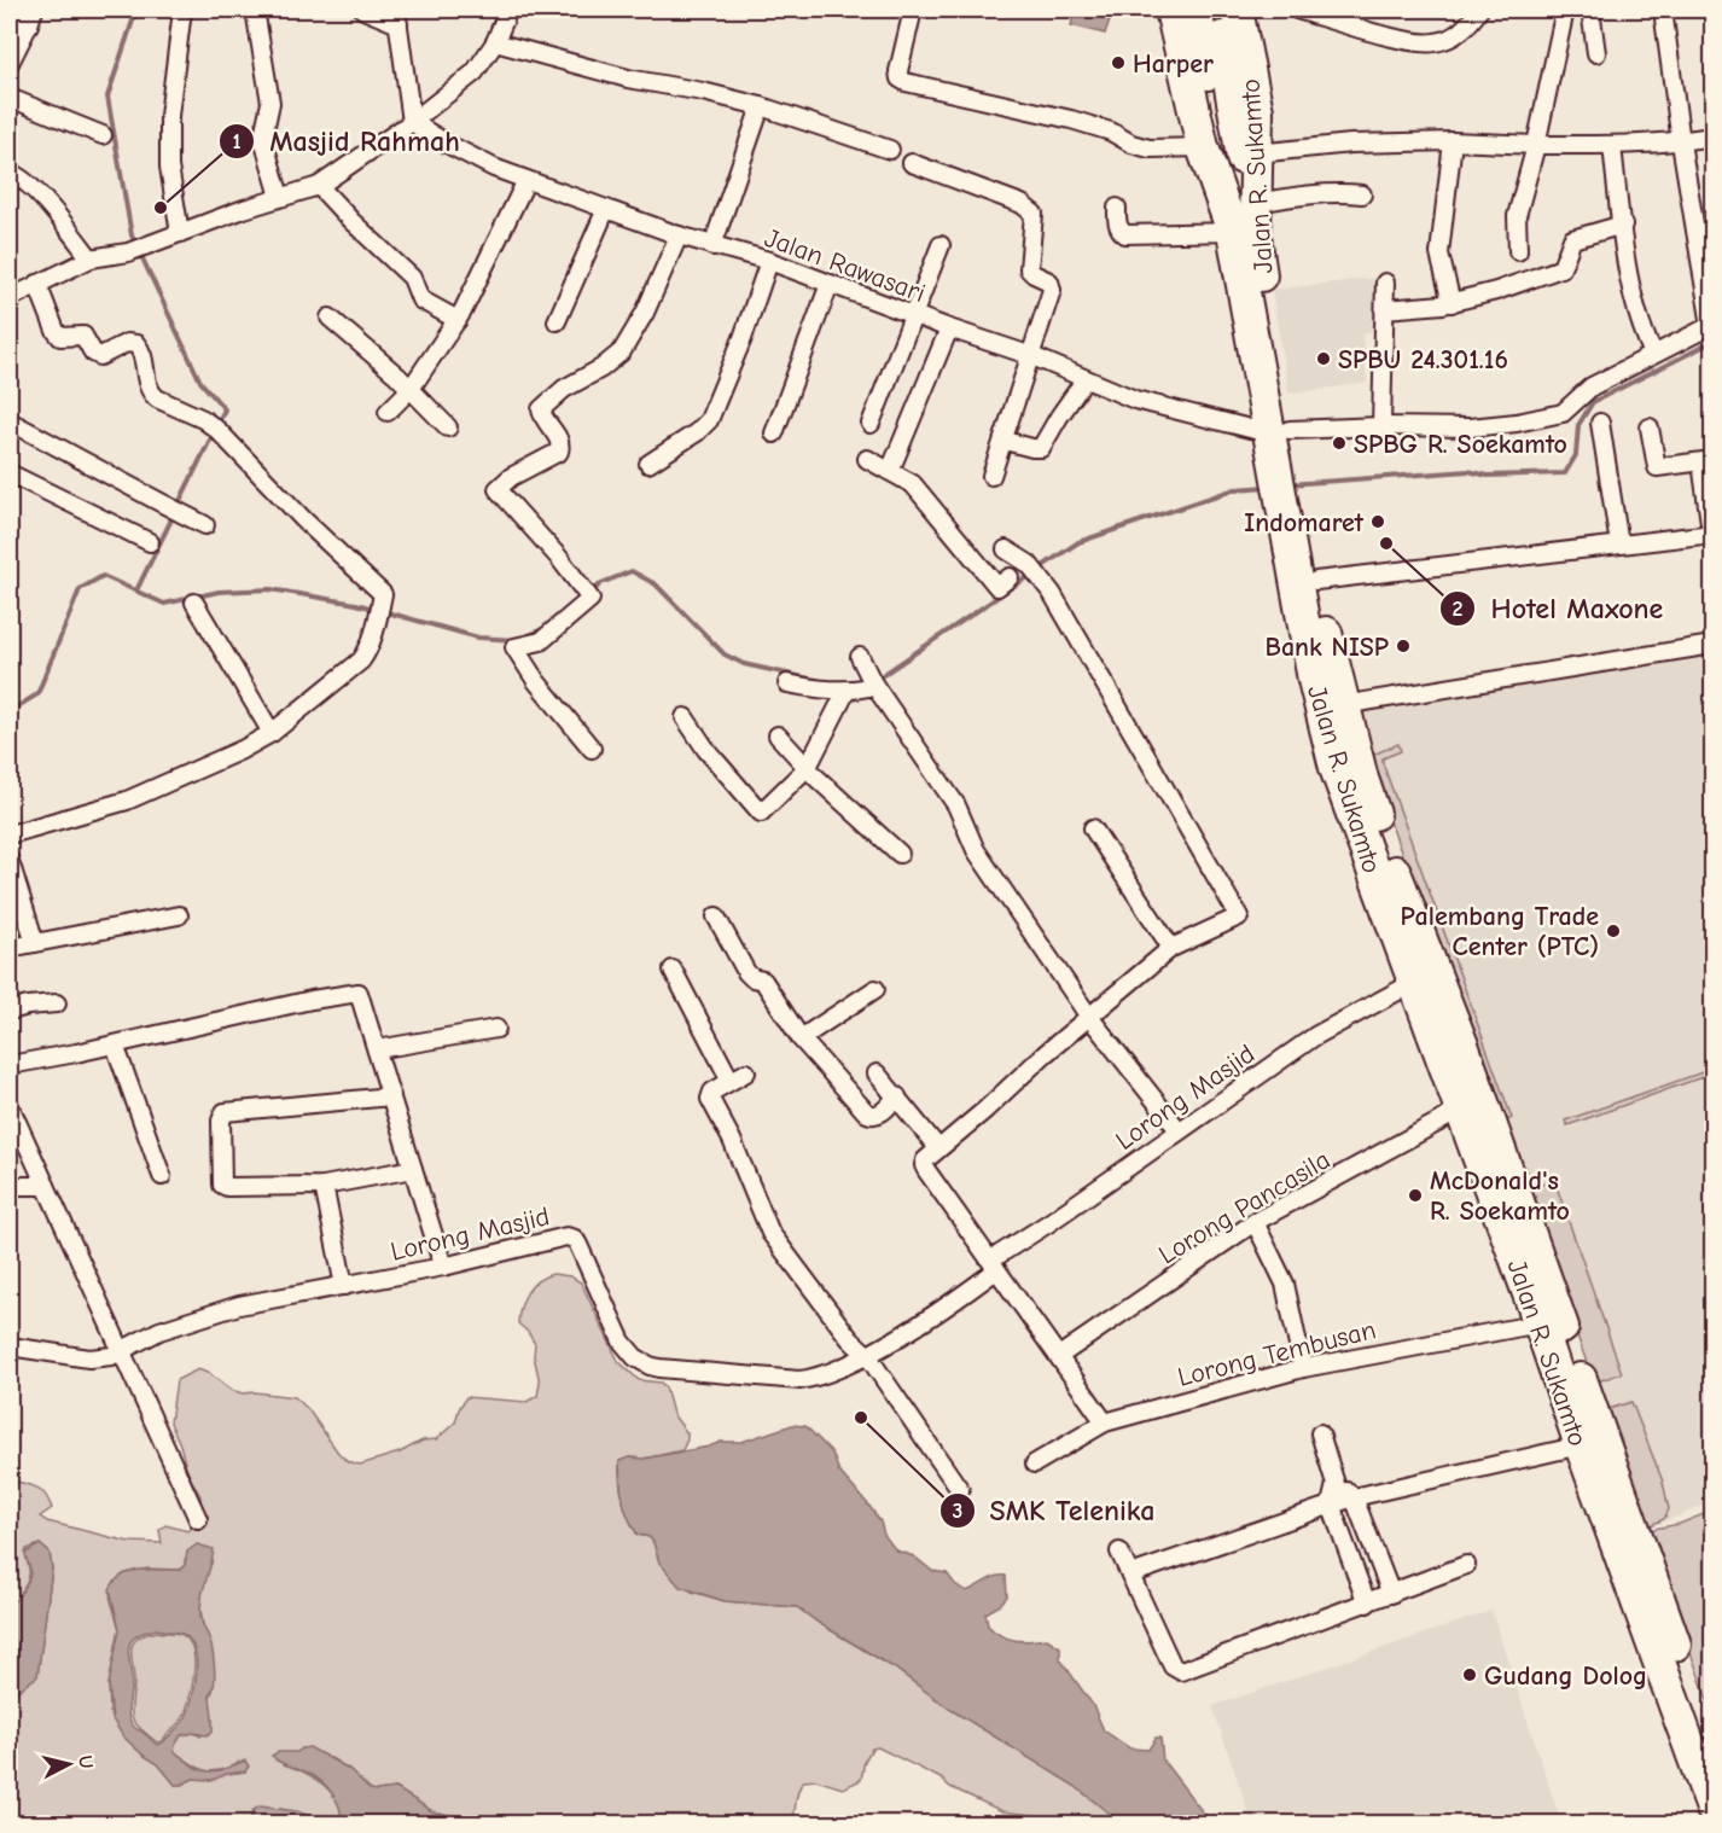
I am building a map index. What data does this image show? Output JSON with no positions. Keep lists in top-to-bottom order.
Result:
{
  "streets": {
    "highway": ["Jalan R. Sukamto"],
    "street": [
      "Jalan Rawasari",
      "Lorong Masjid",
      "Lorong Pancasila",
      "Lorong Tembusan"
    ]
  },
  "crossings": [
    ["Jalan R. Sukamto", "Jalan Rawasari"],
    ["Jalan R. Sukamto", "Lorong Masjid"],
    ["Jalan R. Sukamto", "Lorong Pancasila"],
    ["Jalan R. Sukamto", "Lorong Tembusan"]
  ],
  "places": [
    "Harper",
    "Masjid Rahmah",
    "SPBU 24.301.16",
    "SPBG R. Soekamto",
    "Indomaret",
    "Hotel Maxone",
    "Bank NISP",
    "Palembang Trade Center (PTC)",
    "McDonald's R. Soekamto",
    "SMK Telenika",
    "Gudang Dolog"
  ],
  "north": "right"
}
